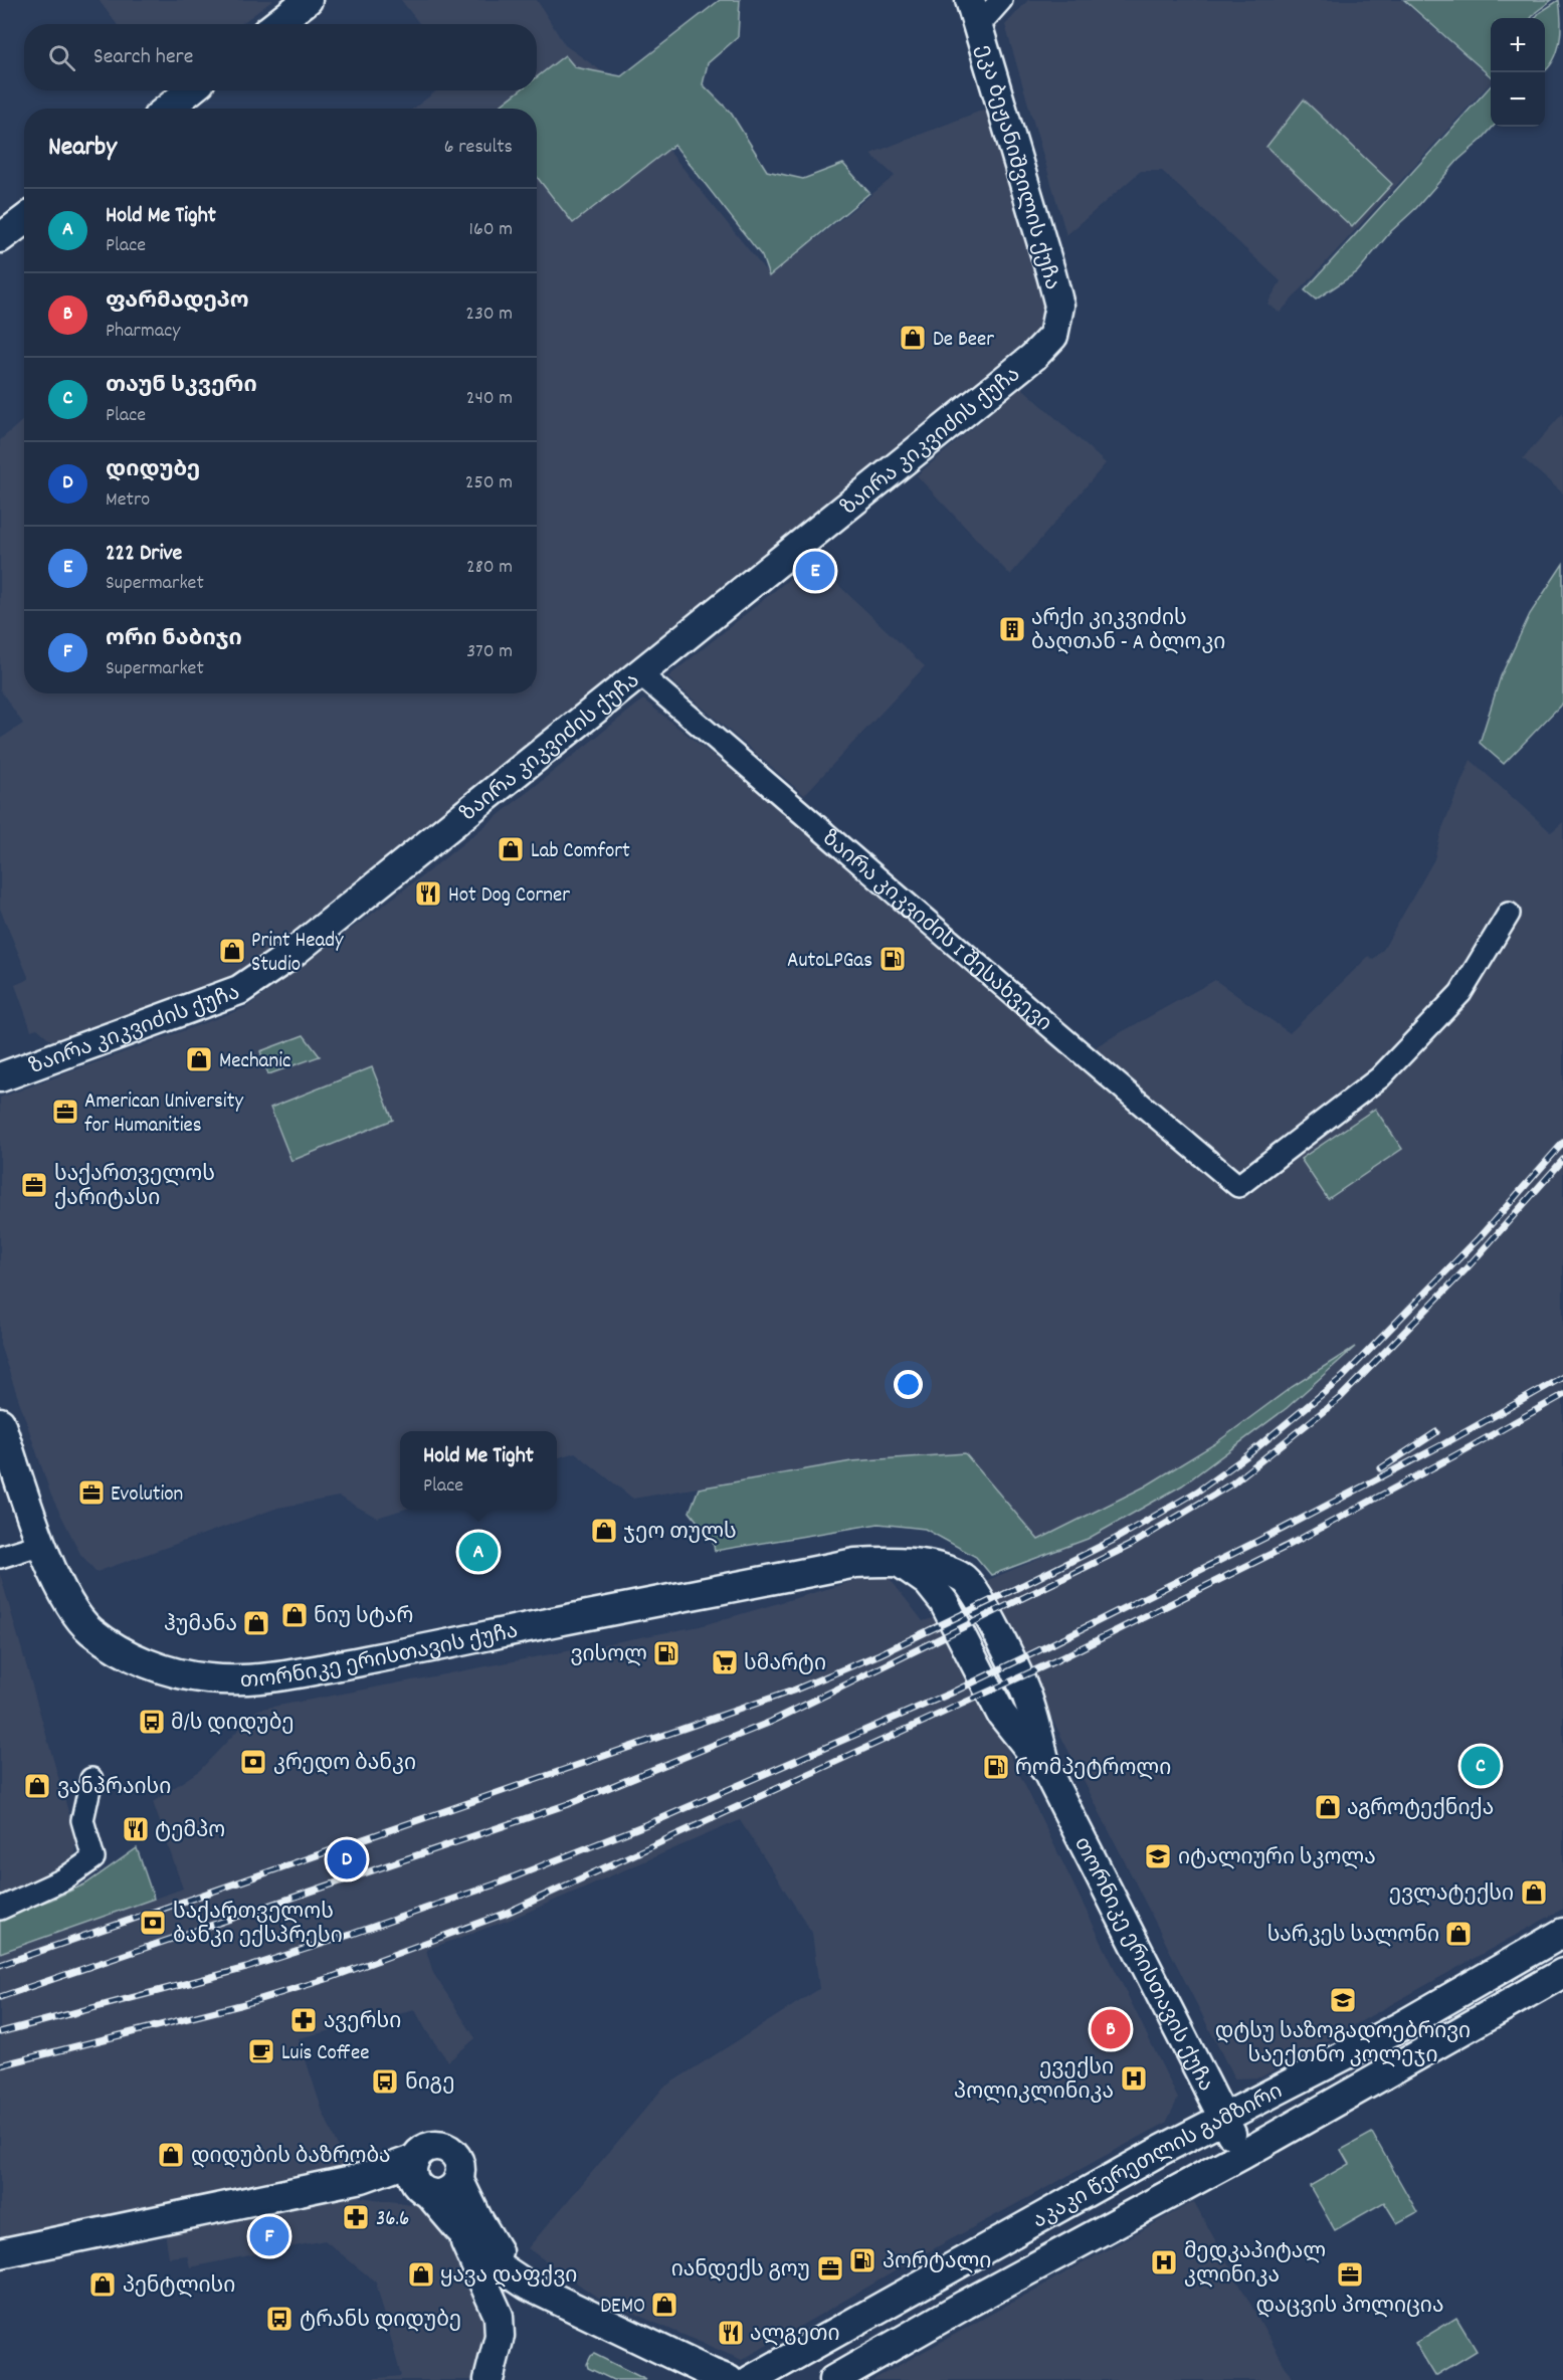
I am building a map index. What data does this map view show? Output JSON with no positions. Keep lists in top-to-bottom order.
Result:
{
  "streets": {
    "main road": [
      "ეკა ბეჟანიშვილის ქუჩა",
      "ზაირა კიკვიძის ქუჩა",
      "თორნიკე ერისთავის ქუჩა",
      "აკაკი წერეთლის გამზირი"
    ],
    "street": ["ზაირა კიკვიძის I შესახვევი"]
  },
  "crossings": [
    ["ეკა ბეჟანიშვილის ქუჩა", "ზაირა კიკვიძის ქუჩა"],
    ["ზაირა კიკვიძის ქუჩა", "ზაირა კიკვიძის I შესახვევი"],
    ["თორნიკე ერისთავის ქუჩა", "აკაკი წერეთლის გამზირი"]
  ],
  "places": {
    "shop": [
      "De Beer",
      "Lab Comfort",
      "Print Heady Studio",
      "Mechanic",
      "ჯეო თულს",
      "ნიუ სტარ",
      "ჰუმანა",
      "ვანპრაისი",
      "აგროტექნიქა",
      "ევლატექსი",
      "სარკეს სალონი",
      "დიდუბის ბაზრობა",
      "ყავა დაფქვი",
      "პენტლისი",
      "DEMO"
    ],
    "building": ["არქი კიკვიძის ბაღთან - A ბლოკი"],
    "restaurant": ["Hot Dog Corner", "ტემპო", "ალგეთი"],
    "fuel station": [
      "AutoLPGas",
      "ვისოლ",
      "რომპეტროლი",
      "პორტალი"
    ],
    "office": [
      "American University for Humanities",
      "საქართველოს ქარიტასი",
      "Evolution",
      "იანდექს გოუ",
      "დაცვის პოლიცია"
    ],
    "supermarket": ["სმარტი"],
    "bus stop": ["მ/ს დიდუბე", "ნიგე", "ტრანს დიდუბე"],
    "bank": ["კრედო ბანკი", "საქართველოს ბანკი ექსპრესი"],
    "school or university": ["იტალიური სკოლა", "დტსუ საზოგადოებრივი საექთნო კოლეჯი"],
    "pharmacy": ["ავერსი", "36.6"],
    "cafe": ["Luis Coffee"],
    "hospital": ["ევექსი პოლიკლინიკა", "მედკაპიტალ კლინიკა"]
  },
  "page": {
    "map_buttons": ["+", "−"],
    "search": "Search here",
    "heading": ["Nearby", "6 results"],
    "list": [
      {
        "mark": "A",
        "name": "Hold Me Tight",
        "note": "Place",
        "value": "160 m"
      },
      {
        "mark": "B",
        "name": "ფარმადეპო",
        "note": "Pharmacy",
        "value": "230 m"
      },
      {
        "mark": "C",
        "name": "თაუნ სკვერი",
        "note": "Place",
        "value": "240 m"
      },
      {
        "mark": "D",
        "name": "დიდუბე",
        "note": "Metro",
        "value": "250 m"
      },
      {
        "mark": "E",
        "name": "222 Drive",
        "note": "Supermarket",
        "value": "280 m"
      },
      {
        "mark": "F",
        "name": "ორი ნაბიჯი",
        "note": "Supermarket",
        "value": "370 m"
      }
    ],
    "pins": [
      "E",
      "A",
      "C",
      "D",
      "B",
      "F"
    ],
    "popup": ["Hold Me Tight", "Place"]
  }
}
